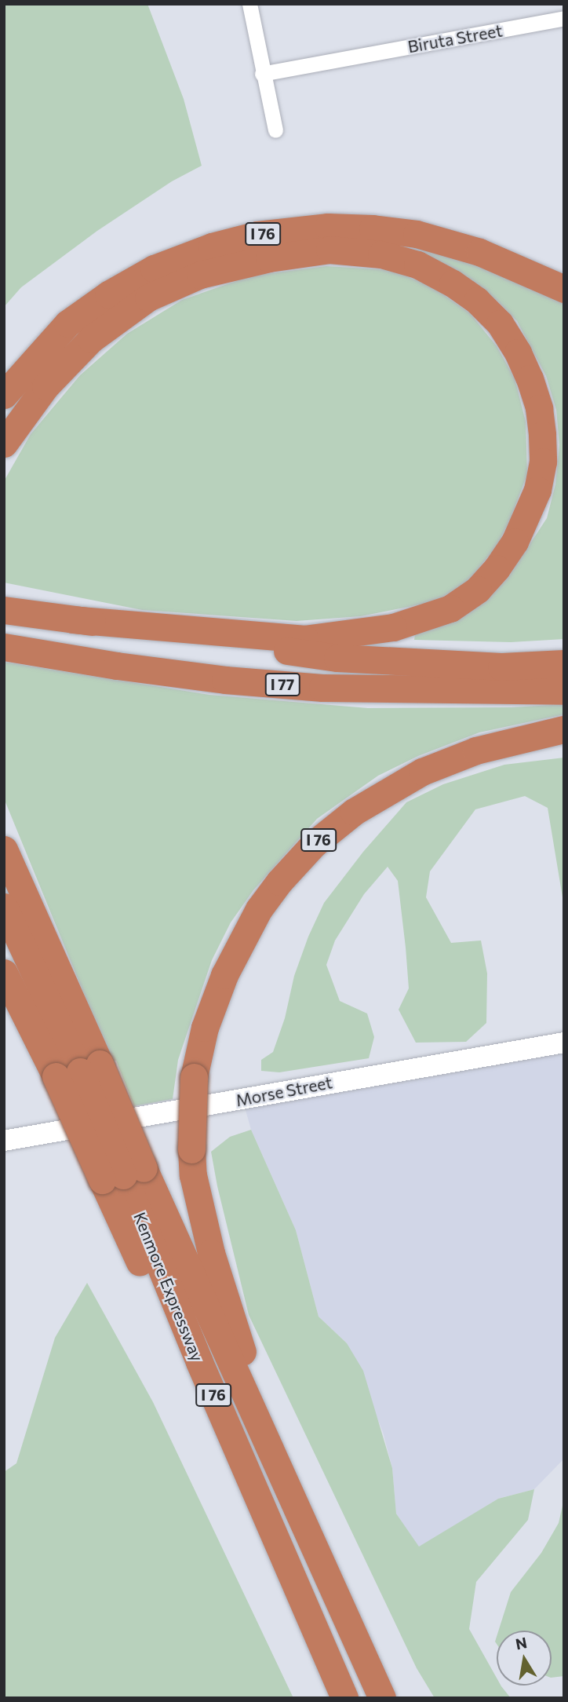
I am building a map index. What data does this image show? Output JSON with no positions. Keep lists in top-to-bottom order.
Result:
{
  "streets": {
    "highway": ["I 76", "I 77"],
    "street": ["Biruta Street", "Morse Street"]
  },
  "north": "top"
}
